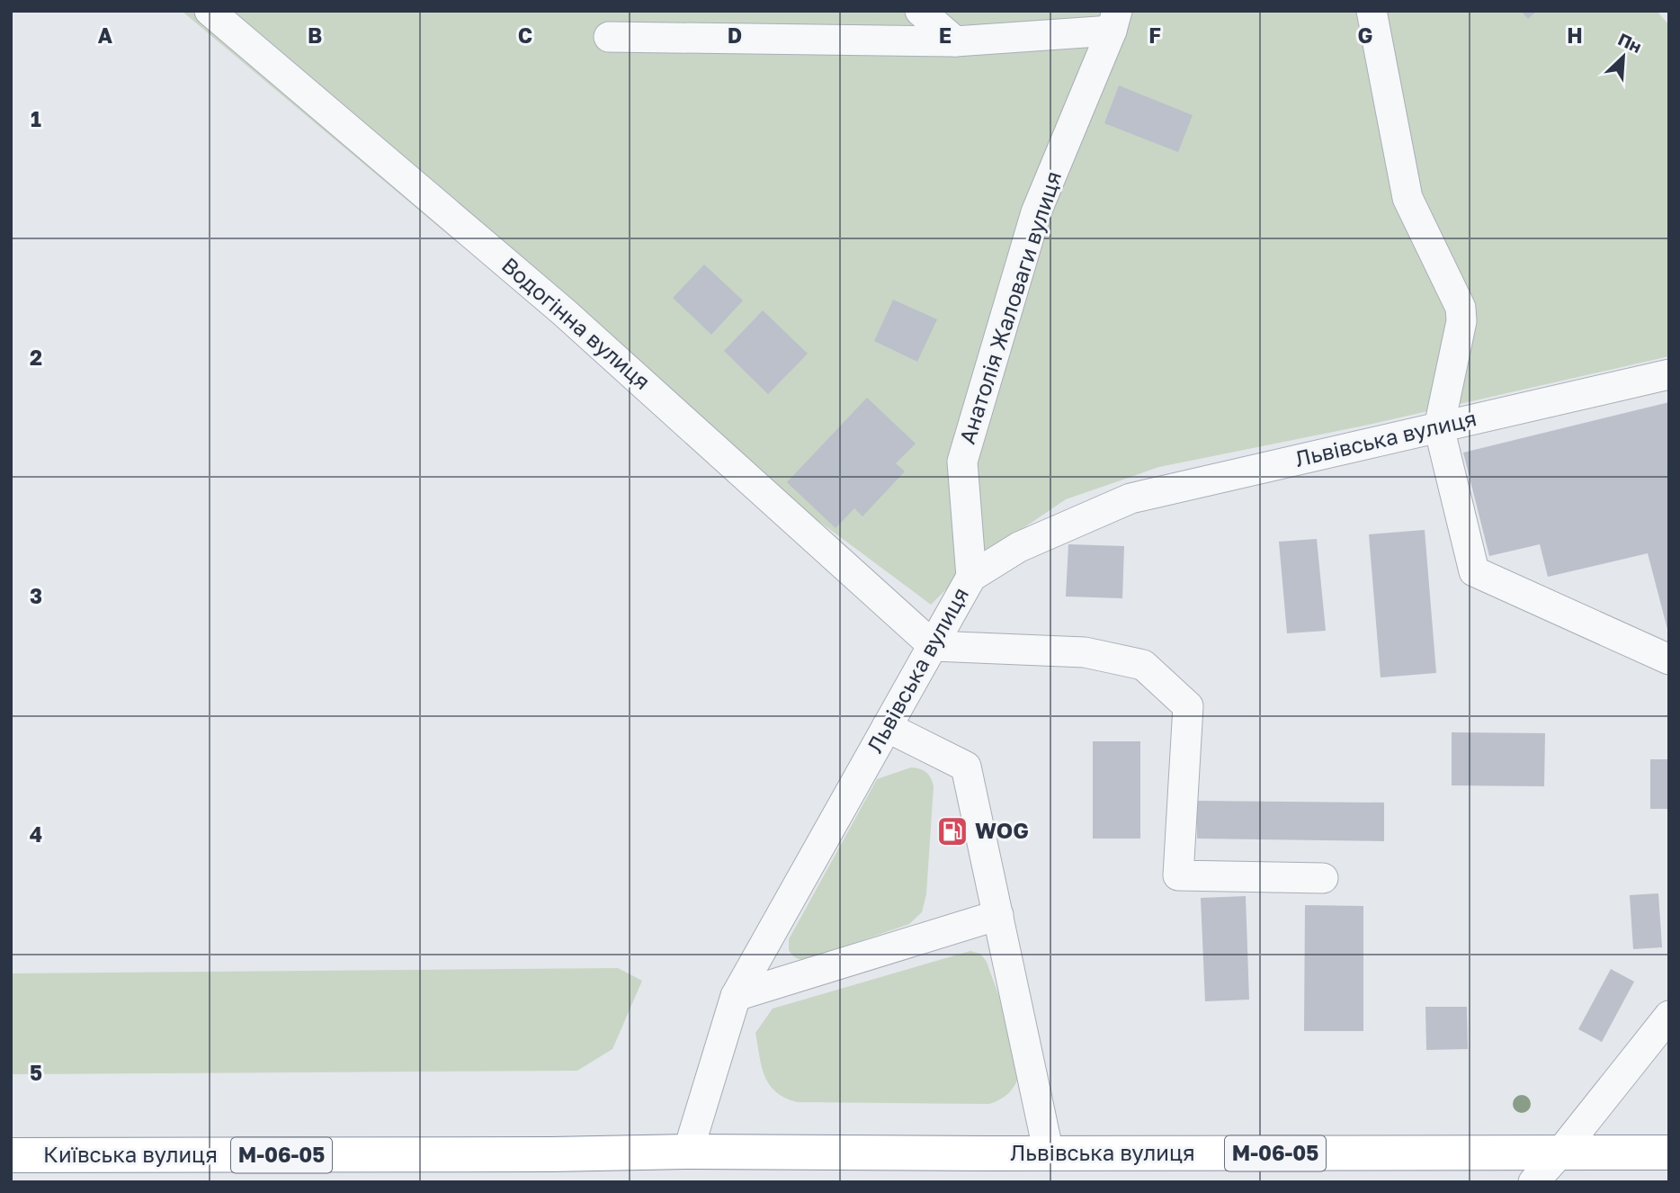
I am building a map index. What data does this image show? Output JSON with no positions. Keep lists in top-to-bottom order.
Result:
{
  "streets": {
    "highway": ["Львівська вулиця", "М-06-05", "Київська вулиця"],
    "street": ["Анатолія Жаловаги вулиця", "Водогінна вулиця"]
  },
  "crossings": [
    ["Анатолія Жаловаги вулиця", "Львівська вулиця"],
    ["Водогінна вулиця", "Львівська вулиця"],
    ["Львівська вулиця", "Київська вулиця"]
  ],
  "places": {
    "fuel station": ["WOG"]
  },
  "north": "top right",
  "grid": {
    "columns": [
      "A",
      "B",
      "C",
      "D",
      "E",
      "F",
      "G",
      "H"
    ],
    "rows": [
      "1",
      "2",
      "3",
      "4",
      "5"
    ]
  }
}
